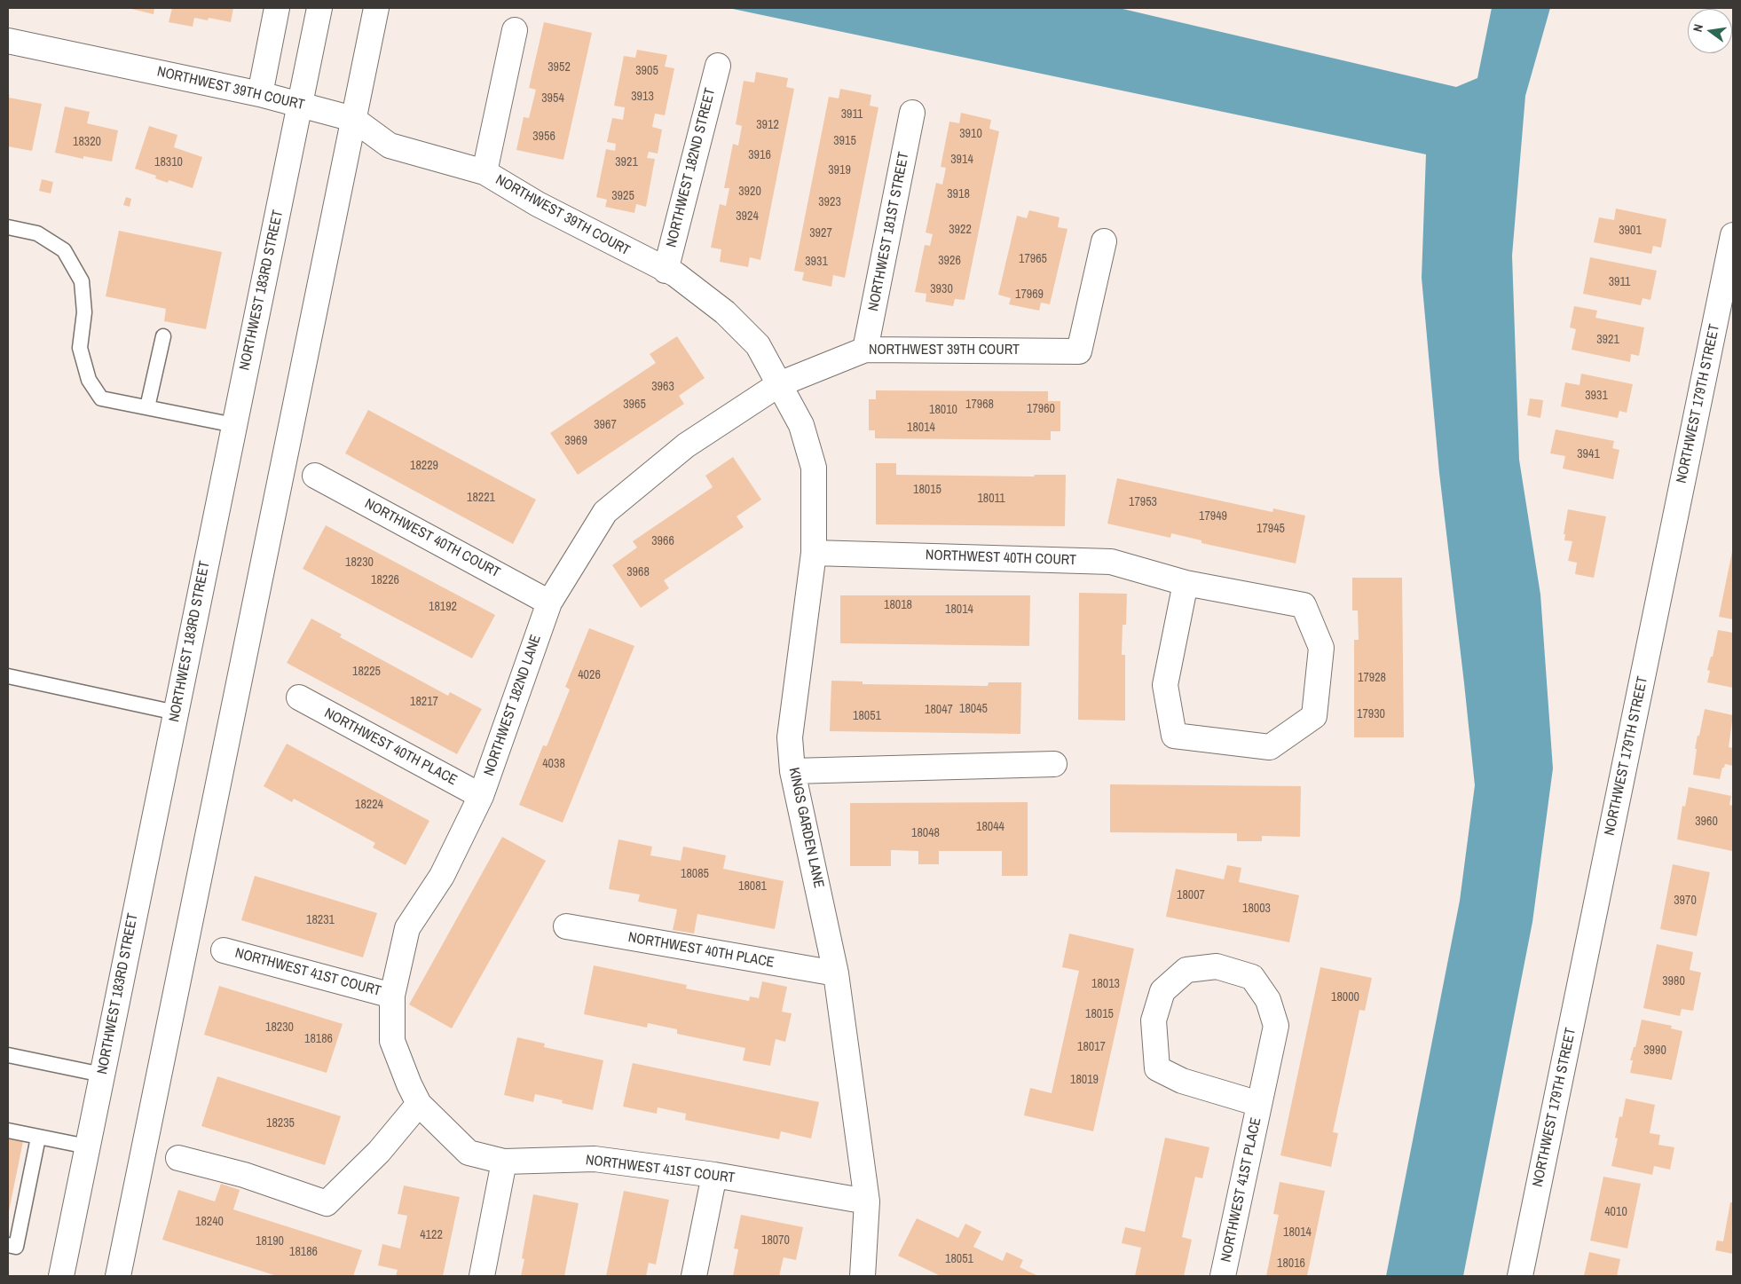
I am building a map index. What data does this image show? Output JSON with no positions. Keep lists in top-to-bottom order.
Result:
{
  "streets": {
    "street": [
      "NORTHWEST 39TH COURT",
      "NORTHWEST 182ND STREET",
      "NORTHWEST 181ST STREET",
      "NORTHWEST 183RD STREET",
      "NORTHWEST 179TH STREET",
      "NORTHWEST 40TH COURT",
      "NORTHWEST 182ND LANE",
      "NORTHWEST 40TH PLACE",
      "KINGS GARDEN LANE",
      "NORTHWEST 41ST COURT",
      "NORTHWEST 41ST PLACE"
    ]
  },
  "crossings": [
    ["NORTHWEST 39TH COURT", "NORTHWEST 182ND STREET"],
    ["NORTHWEST 39TH COURT", "NORTHWEST 181ST STREET"],
    ["NORTHWEST 39TH COURT", "NORTHWEST 183RD STREET"],
    ["NORTHWEST 39TH COURT", "NORTHWEST 182ND LANE"],
    ["NORTHWEST 39TH COURT", "KINGS GARDEN LANE"],
    ["NORTHWEST 40TH COURT", "NORTHWEST 182ND LANE"],
    ["NORTHWEST 40TH COURT", "KINGS GARDEN LANE"],
    ["NORTHWEST 182ND LANE", "NORTHWEST 40TH PLACE"],
    ["NORTHWEST 182ND LANE", "KINGS GARDEN LANE"],
    ["NORTHWEST 182ND LANE", "NORTHWEST 41ST COURT"],
    ["NORTHWEST 40TH PLACE", "KINGS GARDEN LANE"],
    ["KINGS GARDEN LANE", "NORTHWEST 41ST COURT"]
  ],
  "house_numbers": [
    "3952",
    "3905",
    "3913",
    "3954",
    "3911",
    "3912",
    "3910",
    "3956",
    "3915",
    "18320",
    "3916",
    "3914",
    "18310",
    "3921",
    "3919",
    "3920",
    "3918",
    "3925",
    "3923",
    "3924",
    "3922",
    "3901",
    "3927",
    "17965",
    "3926",
    "3931",
    "3911",
    "3930",
    "17969",
    "3921",
    "3963",
    "3931",
    "3965",
    "17968",
    "17960",
    "18010",
    "3967",
    "18014",
    "3969",
    "3941",
    "18229",
    "18015",
    "18221",
    "18011",
    "17953",
    "17949",
    "17945",
    "3966",
    "18230",
    "3968",
    "18226",
    "18018",
    "18192",
    "18014",
    "18225",
    "4026",
    "17928",
    "18217",
    "18045",
    "18047",
    "17930",
    "18051",
    "4038",
    "18224",
    "3960",
    "18044",
    "18048",
    "18085",
    "18081",
    "18007",
    "3970",
    "18003",
    "18231",
    "3980",
    "18013",
    "18000",
    "18015",
    "18230",
    "18186",
    "18017",
    "3990",
    "18019",
    "18235",
    "4010",
    "18240",
    "18014",
    "4122",
    "18070",
    "18190",
    "18186",
    "18051",
    "18016"
  ],
  "north": "left"
}
